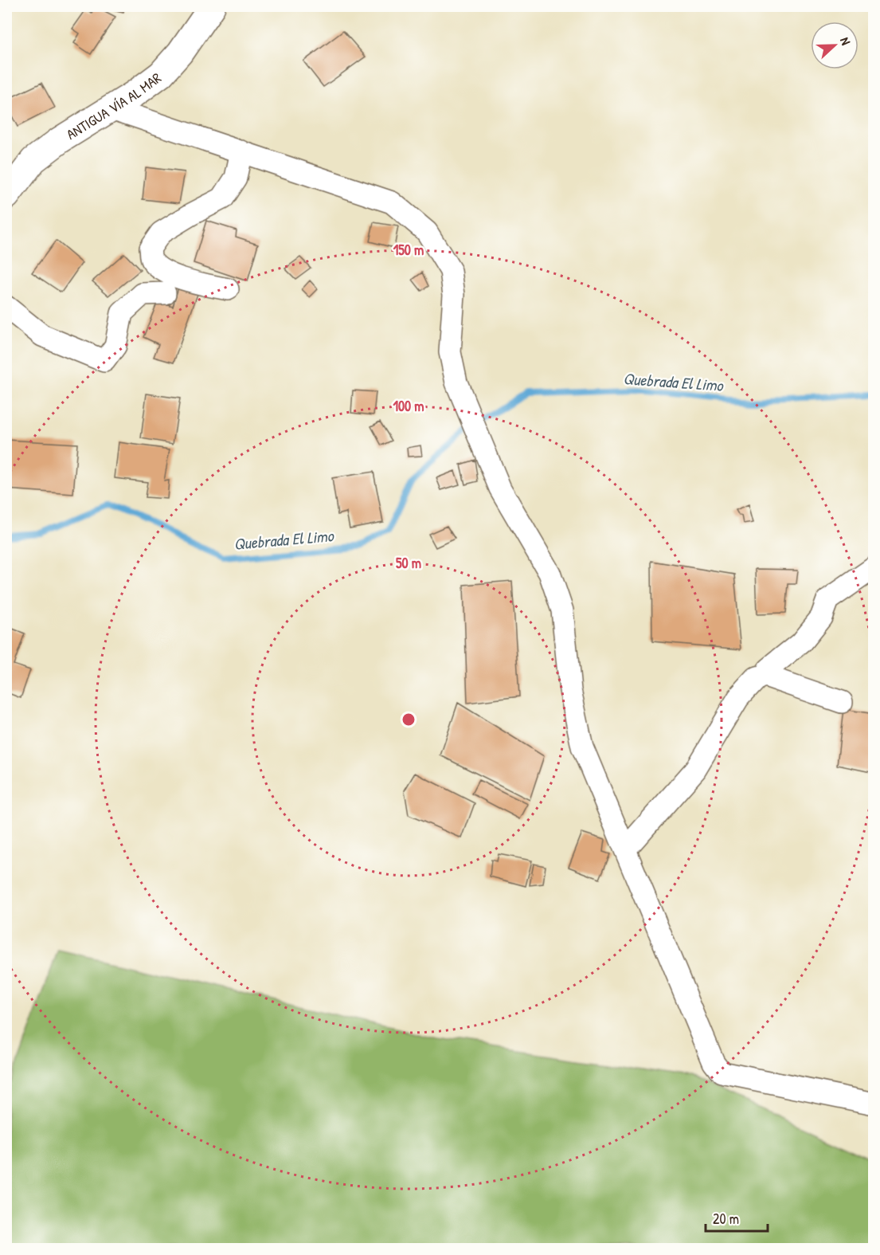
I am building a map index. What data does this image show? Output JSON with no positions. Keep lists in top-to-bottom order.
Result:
{
  "streets": {
    "main road": ["ANTIGUA VÍA AL MAR"]
  },
  "water": ["Quebrada El Limo"],
  "scale_bar": "20 m",
  "north": "right",
  "rings": ["150 m", "100 m", "50 m"]
}
